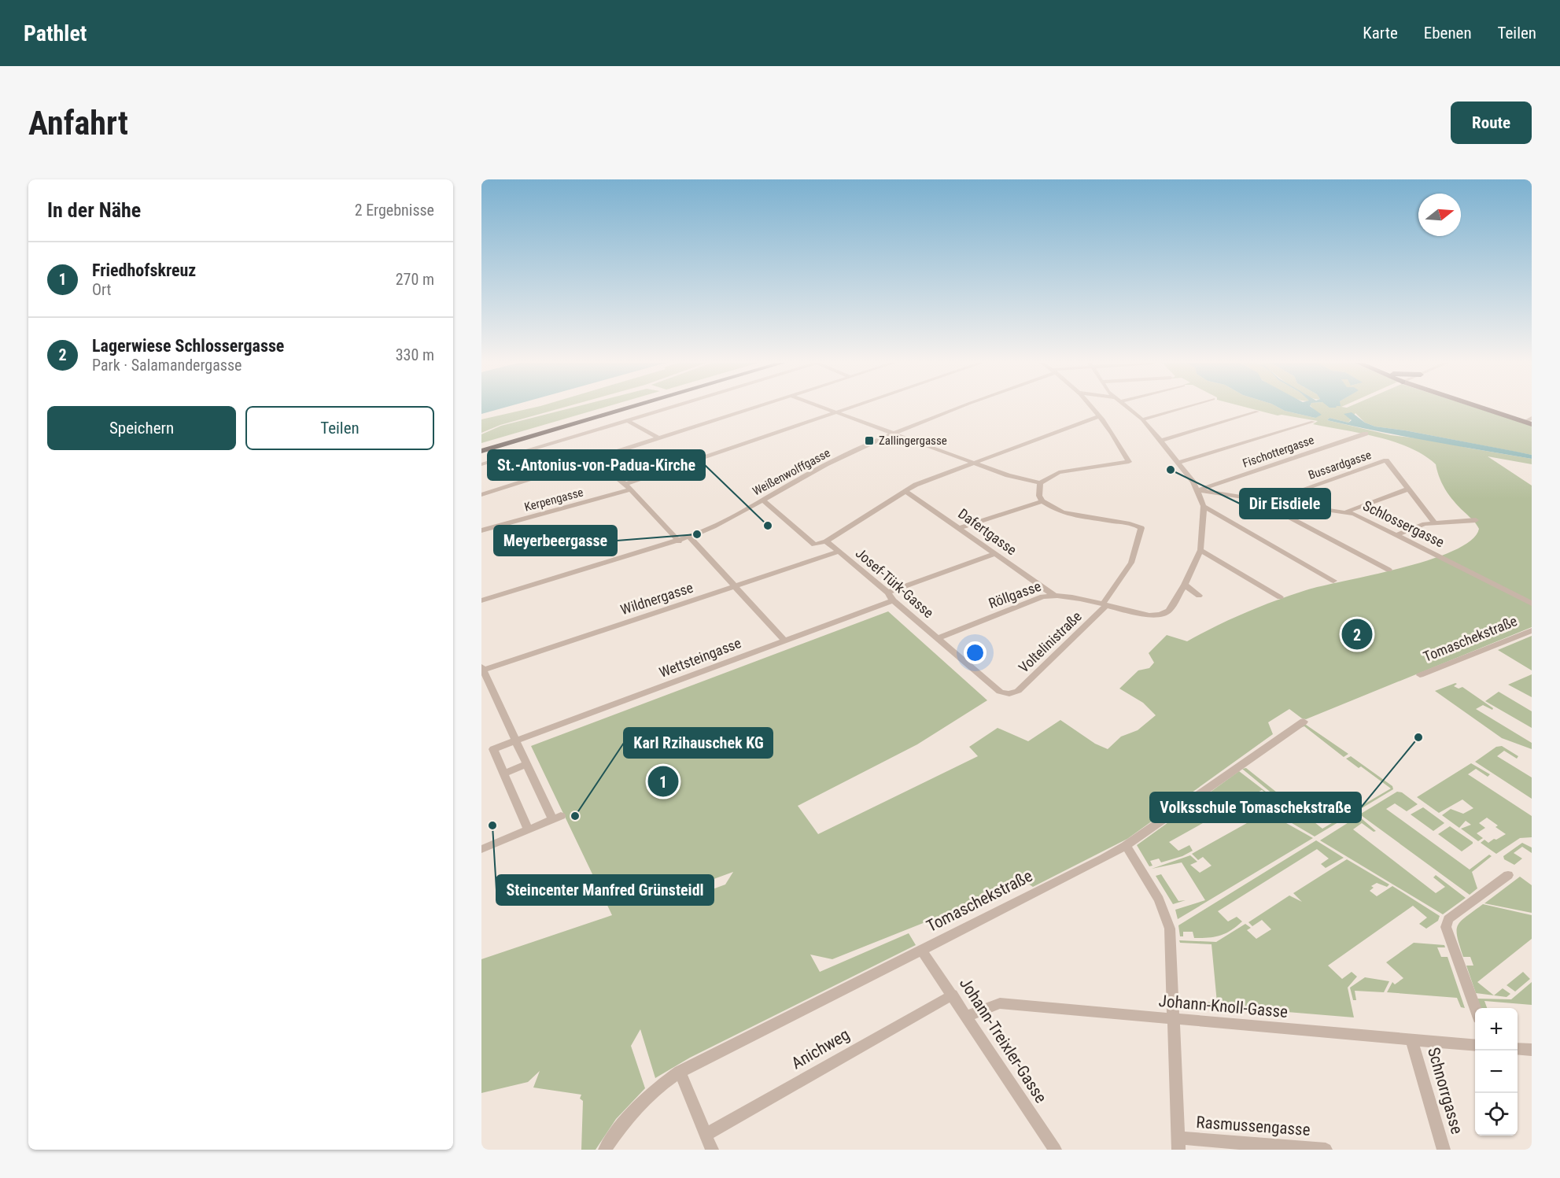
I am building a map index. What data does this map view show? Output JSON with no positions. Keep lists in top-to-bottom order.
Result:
{
  "streets": {
    "street": [
      "Fischottergasse",
      "Bussardgasse",
      "Weißenwolffgasse",
      "Kerpengasse",
      "Schlossergasse",
      "Dafertgasse",
      "Josef-Türk-Gasse",
      "Röllgasse",
      "Wildnergasse",
      "Tomaschekstraße",
      "Voltelinistraße",
      "Wettsteingasse",
      "Johann-Knoll-Gasse",
      "Johann-Treixler-Gasse",
      "Anichweg",
      "Schnorrgasse",
      "Rasmussengasse"
    ]
  },
  "crossings": [
    ["Fischottergasse", "Schlossergasse"],
    ["Bussardgasse", "Schlossergasse"],
    ["Weißenwolffgasse", "Josef-Türk-Gasse"],
    ["Dafertgasse", "Röllgasse"],
    ["Dafertgasse", "Wettsteingasse"],
    ["Josef-Türk-Gasse", "Röllgasse"],
    ["Josef-Türk-Gasse", "Wildnergasse"],
    ["Josef-Türk-Gasse", "Voltelinistraße"],
    ["Josef-Türk-Gasse", "Wettsteingasse"],
    ["Röllgasse", "Voltelinistraße"],
    ["Tomaschekstraße", "Johann-Treixler-Gasse"],
    ["Johann-Knoll-Gasse", "Johann-Treixler-Gasse"],
    ["Johann-Knoll-Gasse", "Schnorrgasse"],
    ["Johann-Treixler-Gasse", "Anichweg"]
  ],
  "places": {
    "transit": ["Zallingergasse"],
    "other": [
      "Dir Eisdiele",
      "St.-Antonius-von-Padua-Kirche",
      "Meyerbeergasse",
      "Volksschule Tomaschekstraße",
      "Karl Rzihauschek KG",
      "Steincenter Manfred Grünsteidl"
    ]
  },
  "north": "right",
  "page": {
    "header": "Pathlet",
    "nav": ["Karte", "Ebenen", "Teilen"],
    "buttons": [
      "Route",
      ["Speichern", "Teilen"]
    ],
    "title": "Anfahrt",
    "heading": ["In der Nähe", "2 Ergebnisse"],
    "list": [
      {
        "mark": "1",
        "name": "Friedhofskreuz",
        "note": "Ort",
        "value": "270 m"
      },
      {
        "mark": "2",
        "name": "Lagerwiese Schlossergasse",
        "note": "Park · Salamandergasse",
        "value": "330 m"
      }
    ],
    "pins": ["2", "1"],
    "map_buttons": ["+", "−"]
  }
}
